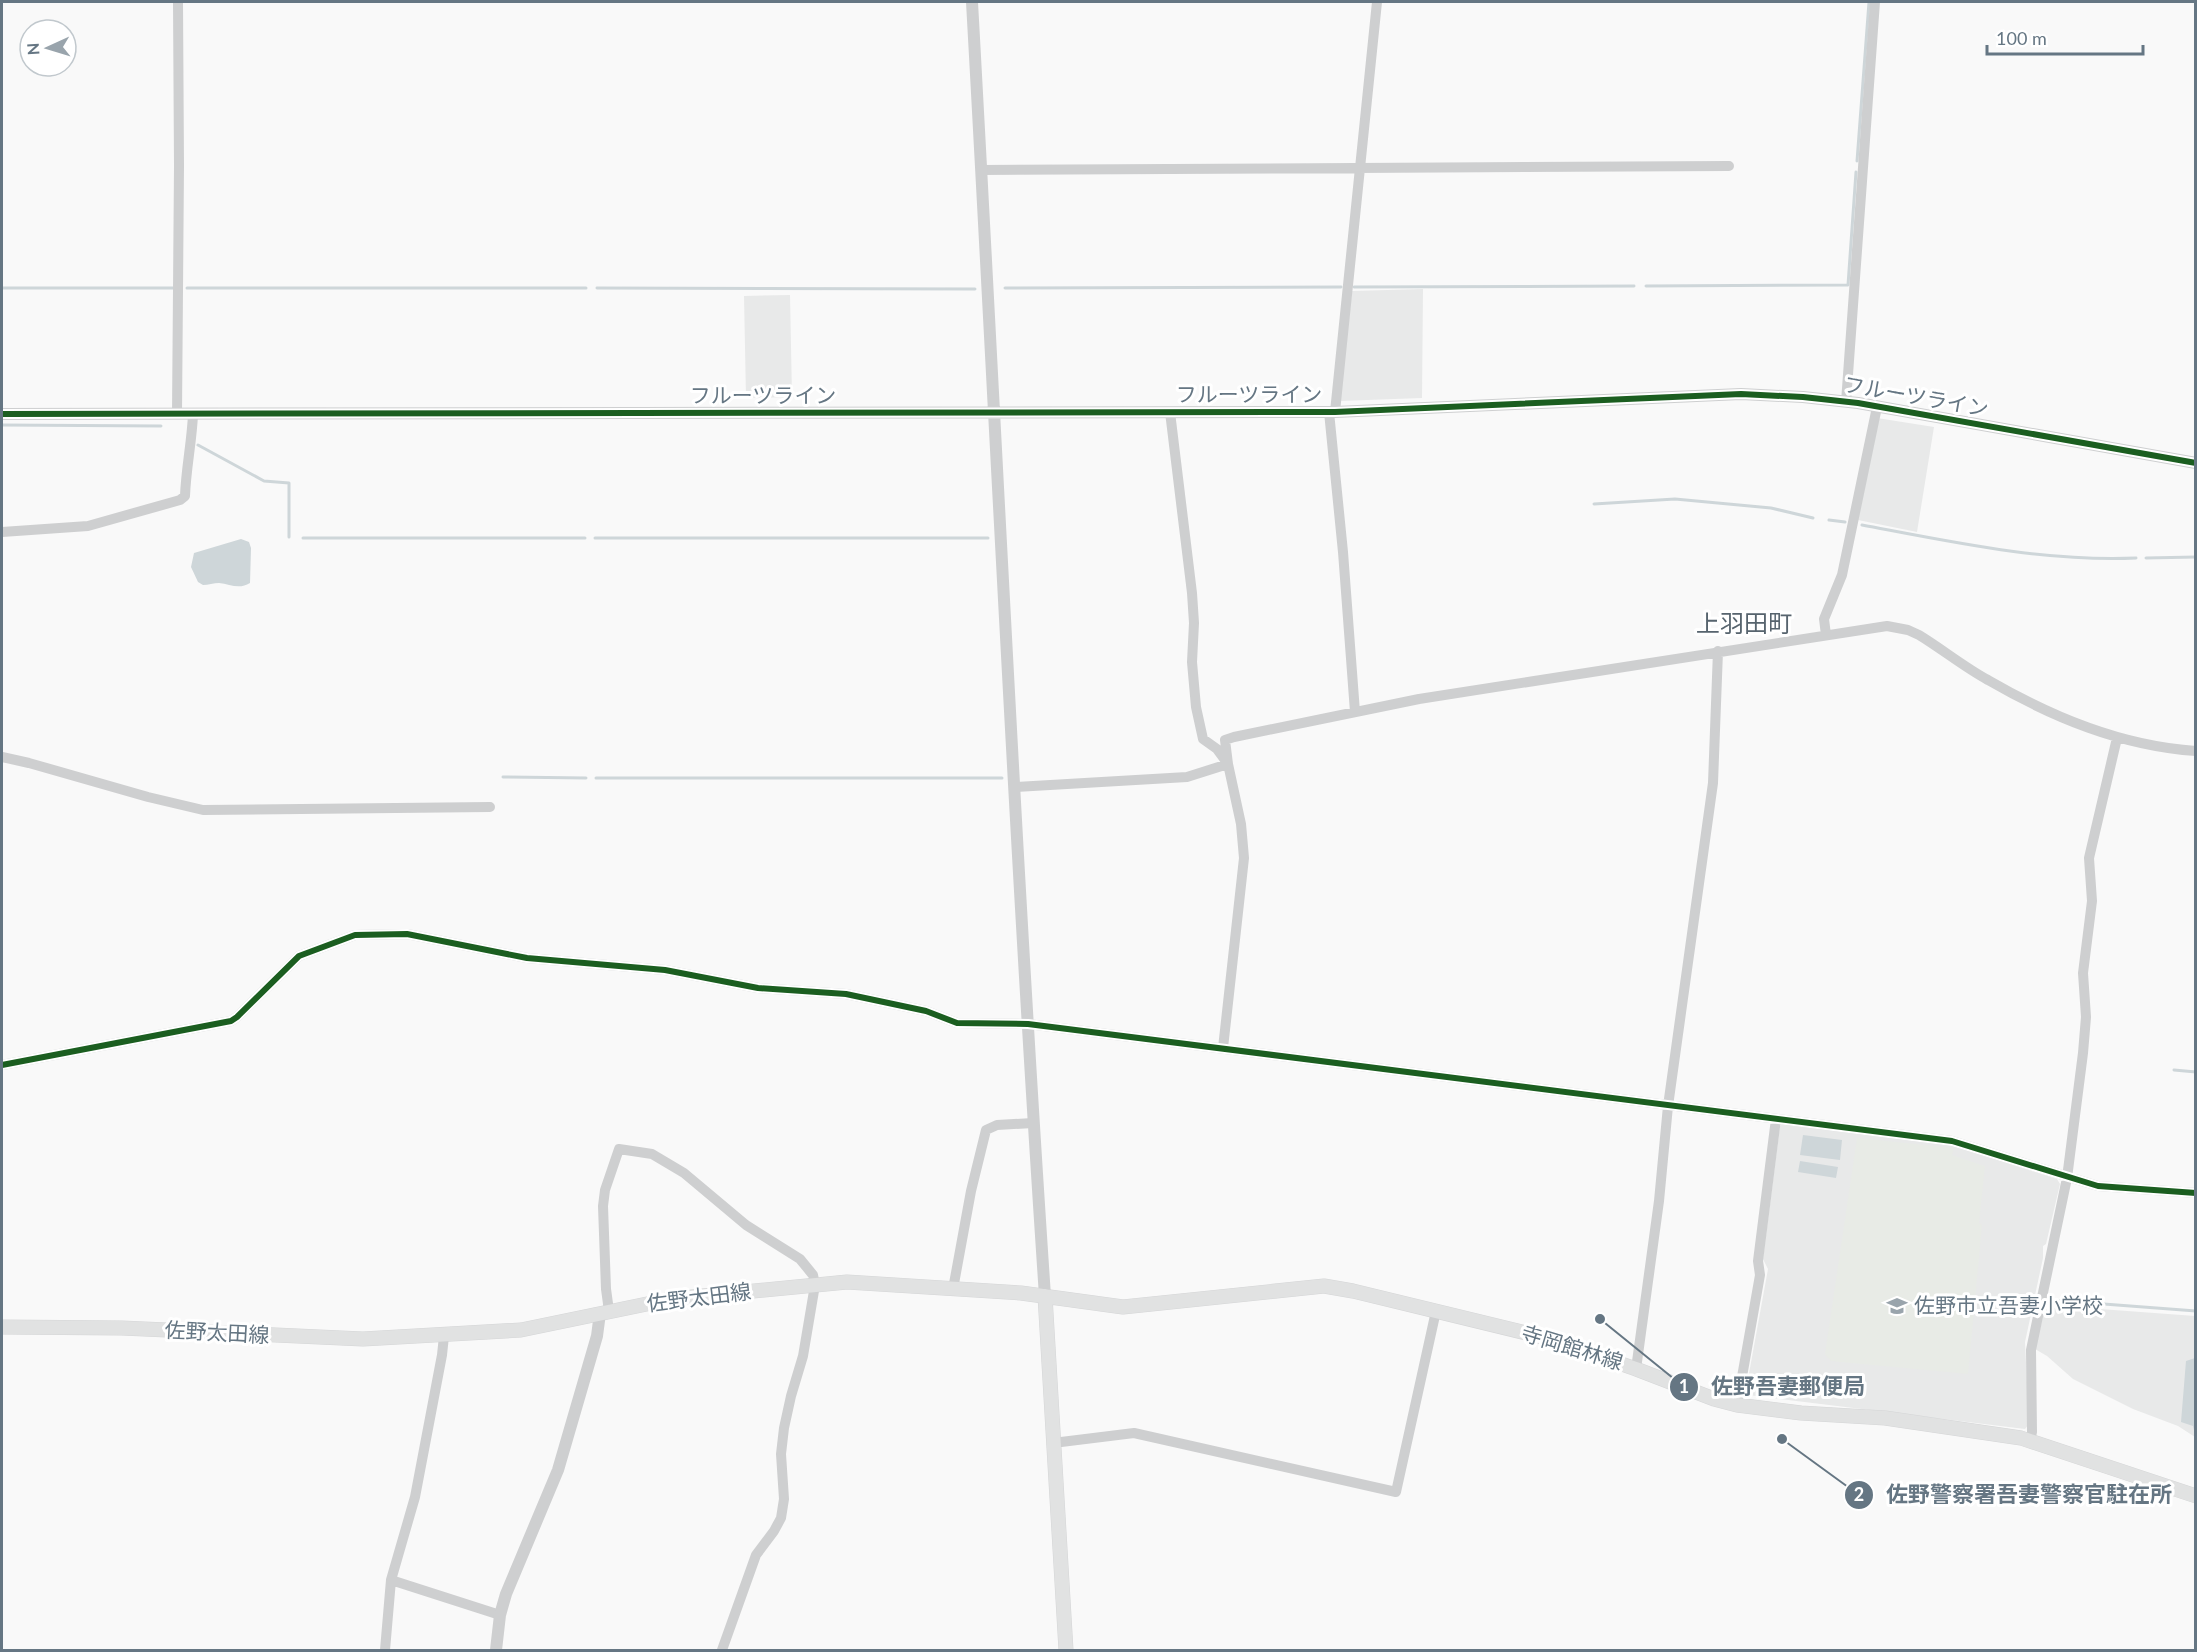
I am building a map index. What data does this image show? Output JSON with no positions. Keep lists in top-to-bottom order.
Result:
{
  "streets": {
    "main road": ["佐野太田線", "寺岡館林線"],
    "street": ["フルーツライン"]
  },
  "crossings": [
    ["佐野太田線", "寺岡館林線"]
  ],
  "districts": ["上羽田町"],
  "places": {
    "school or university": ["佐野市立吾妻小学校"],
    "other": ["佐野吾妻郵便局", "佐野警察署吾妻警察官駐在所"]
  },
  "scale_bar": "100 m",
  "north": "left"
}
